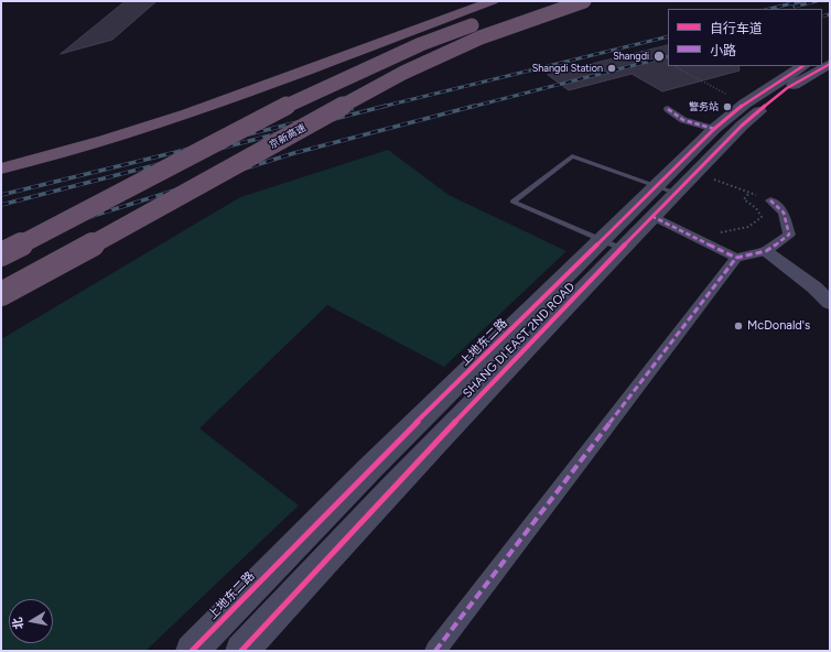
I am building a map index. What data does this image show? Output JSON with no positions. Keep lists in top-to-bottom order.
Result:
{
  "streets": {
    "highway": ["京新高速"],
    "street": ["SHANG DI EAST 2ND ROAD", "上地东二路"]
  },
  "crossings": [
    ["SHANG DI EAST 2ND ROAD", "上地东二路"]
  ],
  "places": [
    "Shangdi",
    "Shangdi Station",
    "警务站",
    "McDonald's"
  ],
  "legend": ["自行车道", "小路"],
  "north": "left"
}
